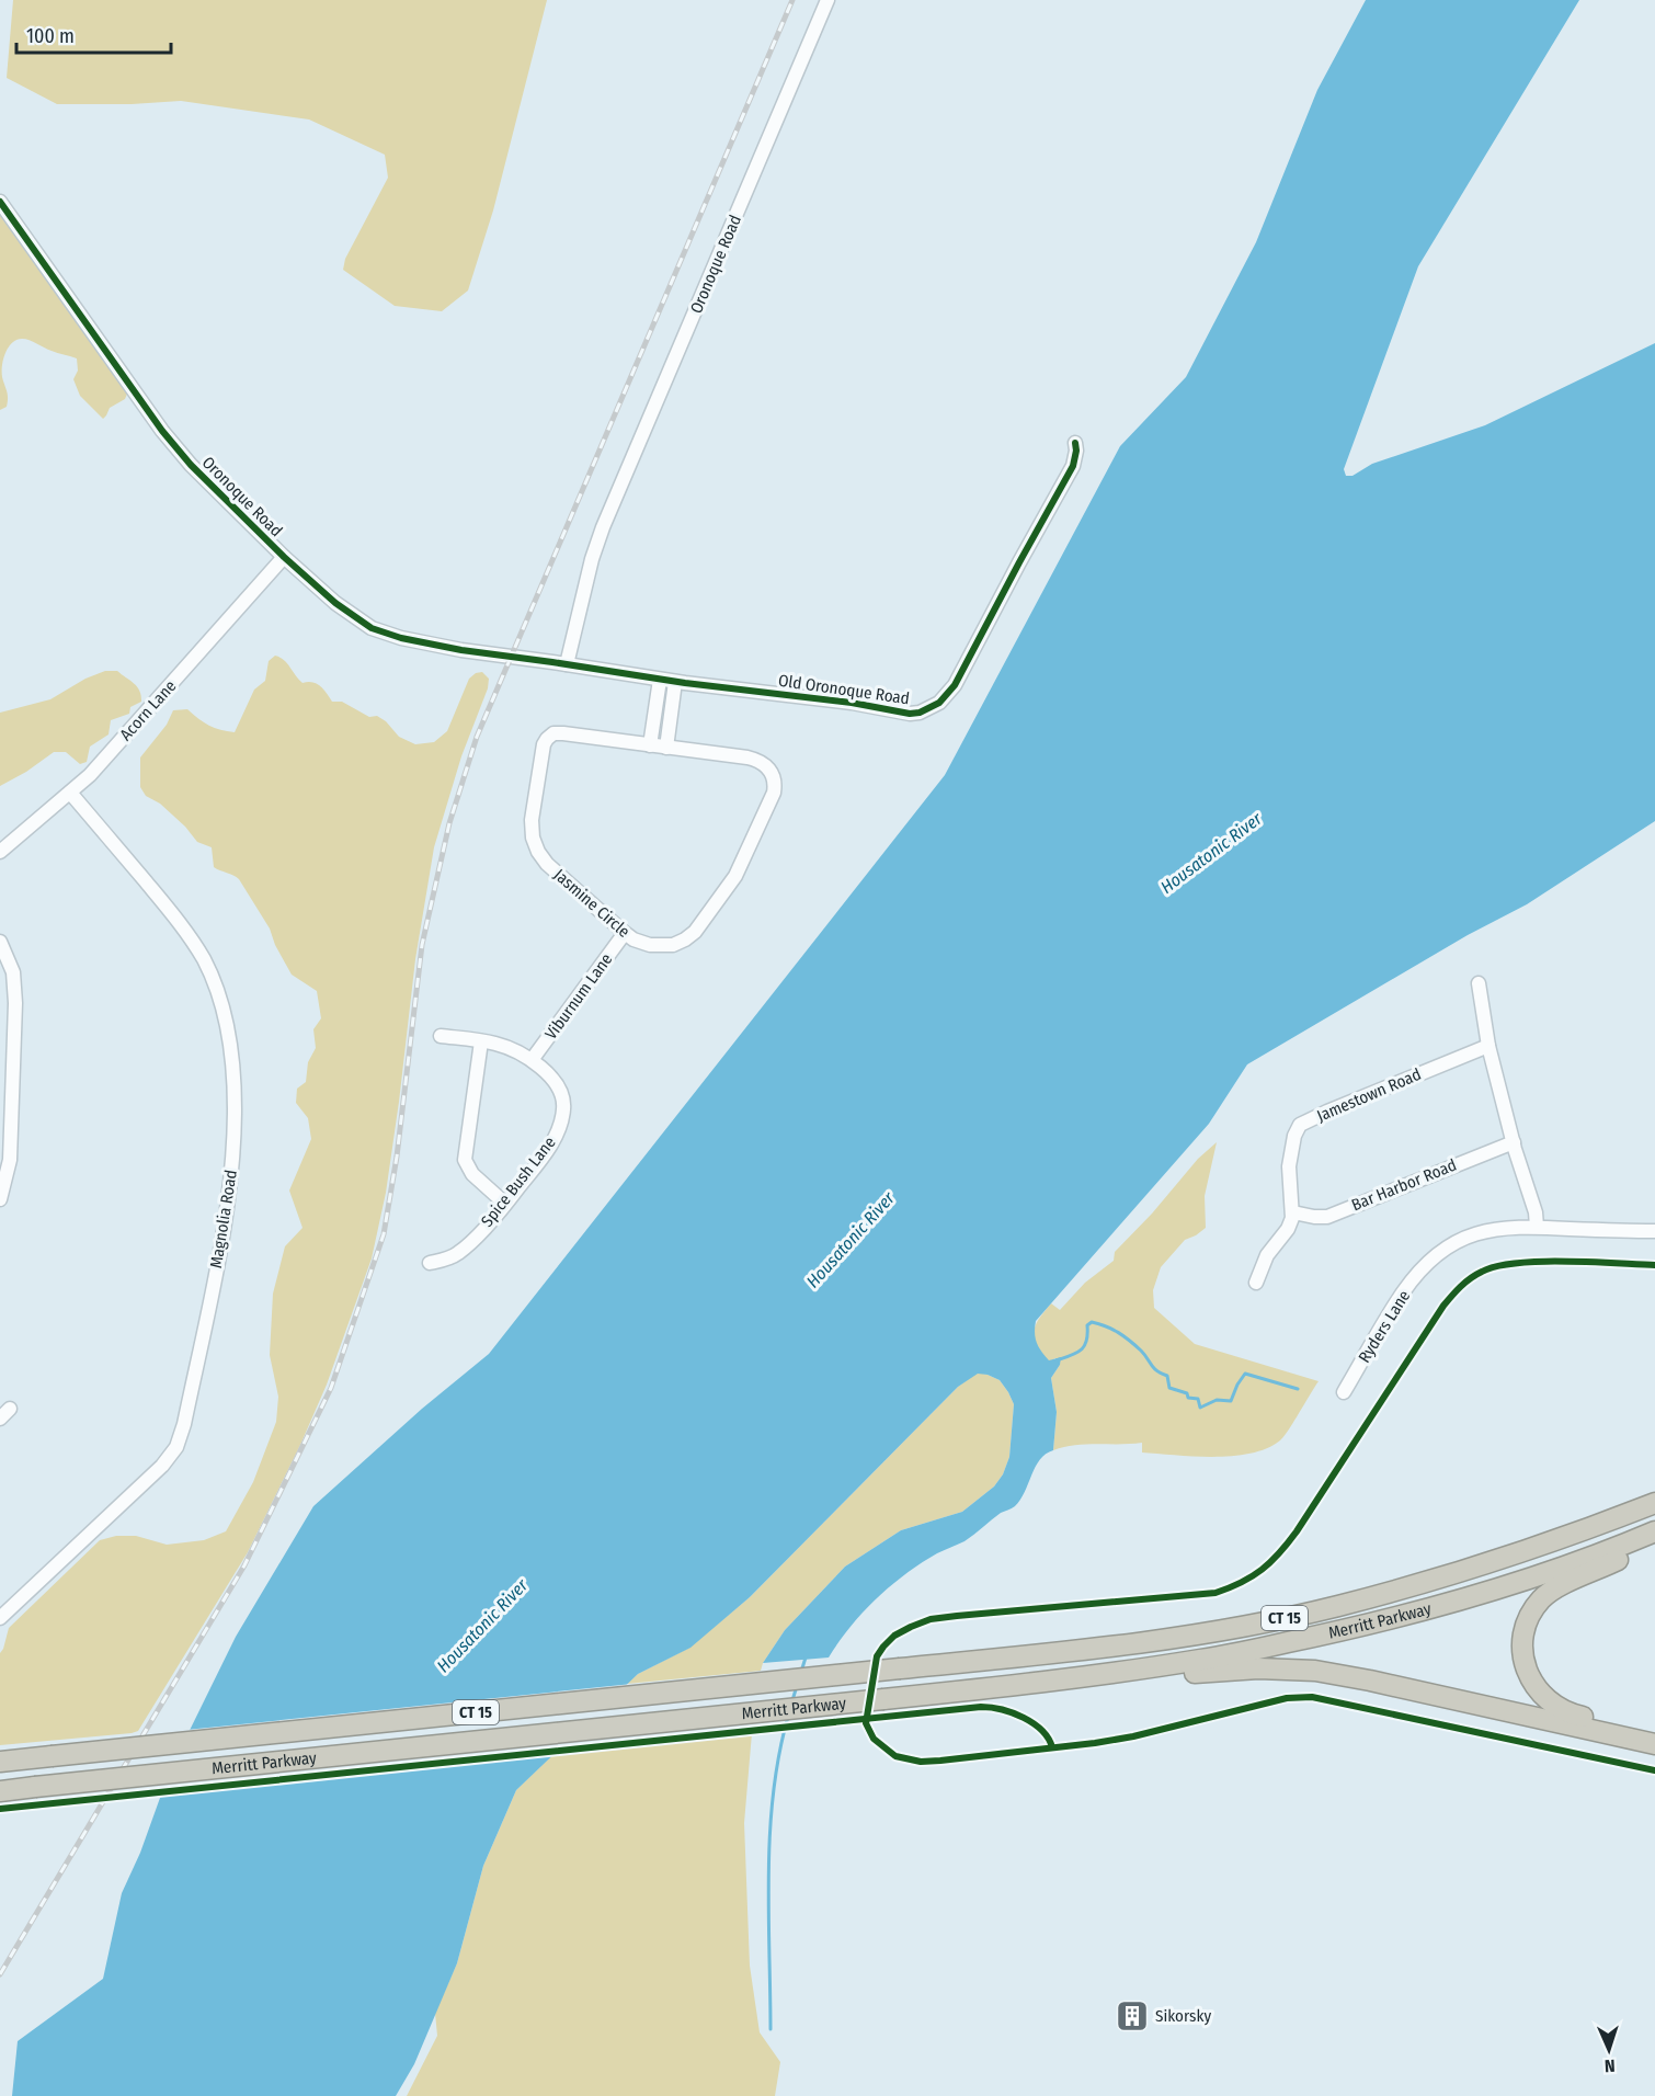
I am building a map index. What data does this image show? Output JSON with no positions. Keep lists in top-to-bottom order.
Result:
{
  "streets": {
    "highway": ["CT 15", "Merritt Parkway"],
    "street": [
      "Oronoque Road",
      "Old Oronoque Road",
      "Acorn Lane",
      "Jasmine Circle",
      "Viburnum Lane",
      "Jamestown Road",
      "Spice Bush Lane",
      "Bar Harbor Road",
      "Magnolia Road",
      "Ryders Lane"
    ]
  },
  "crossings": [
    ["Oronoque Road", "Old Oronoque Road"],
    ["Oronoque Road", "Acorn Lane"],
    ["Acorn Lane", "Magnolia Road"],
    ["Jasmine Circle", "Viburnum Lane"],
    ["Viburnum Lane", "Spice Bush Lane"],
    ["Jamestown Road", "Bar Harbor Road"]
  ],
  "water": ["Housatonic River"],
  "places": {
    "building": ["Sikorsky"]
  },
  "scale_bar": "100 m",
  "north": "bottom"
}
